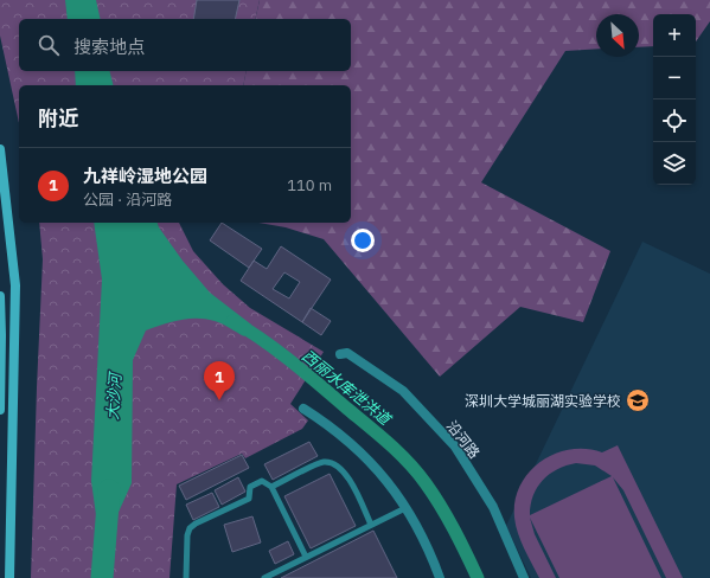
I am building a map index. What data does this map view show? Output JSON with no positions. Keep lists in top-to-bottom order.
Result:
{
  "streets": {
    "street": ["沿河路"]
  },
  "water": ["西丽水库泄洪道", "大沙河"],
  "places": {
    "school or university": ["深圳大学城丽湖实验学校"]
  },
  "north": "bottom right",
  "page": {
    "map_buttons": ["+", "−"],
    "search": "搜索地点",
    "heading": "附近",
    "list": [
      {
        "mark": "1",
        "name": "九祥岭湿地公园",
        "note": "公园 · 沿河路",
        "value": "110 m"
      }
    ],
    "pins": "1"
  }
}
